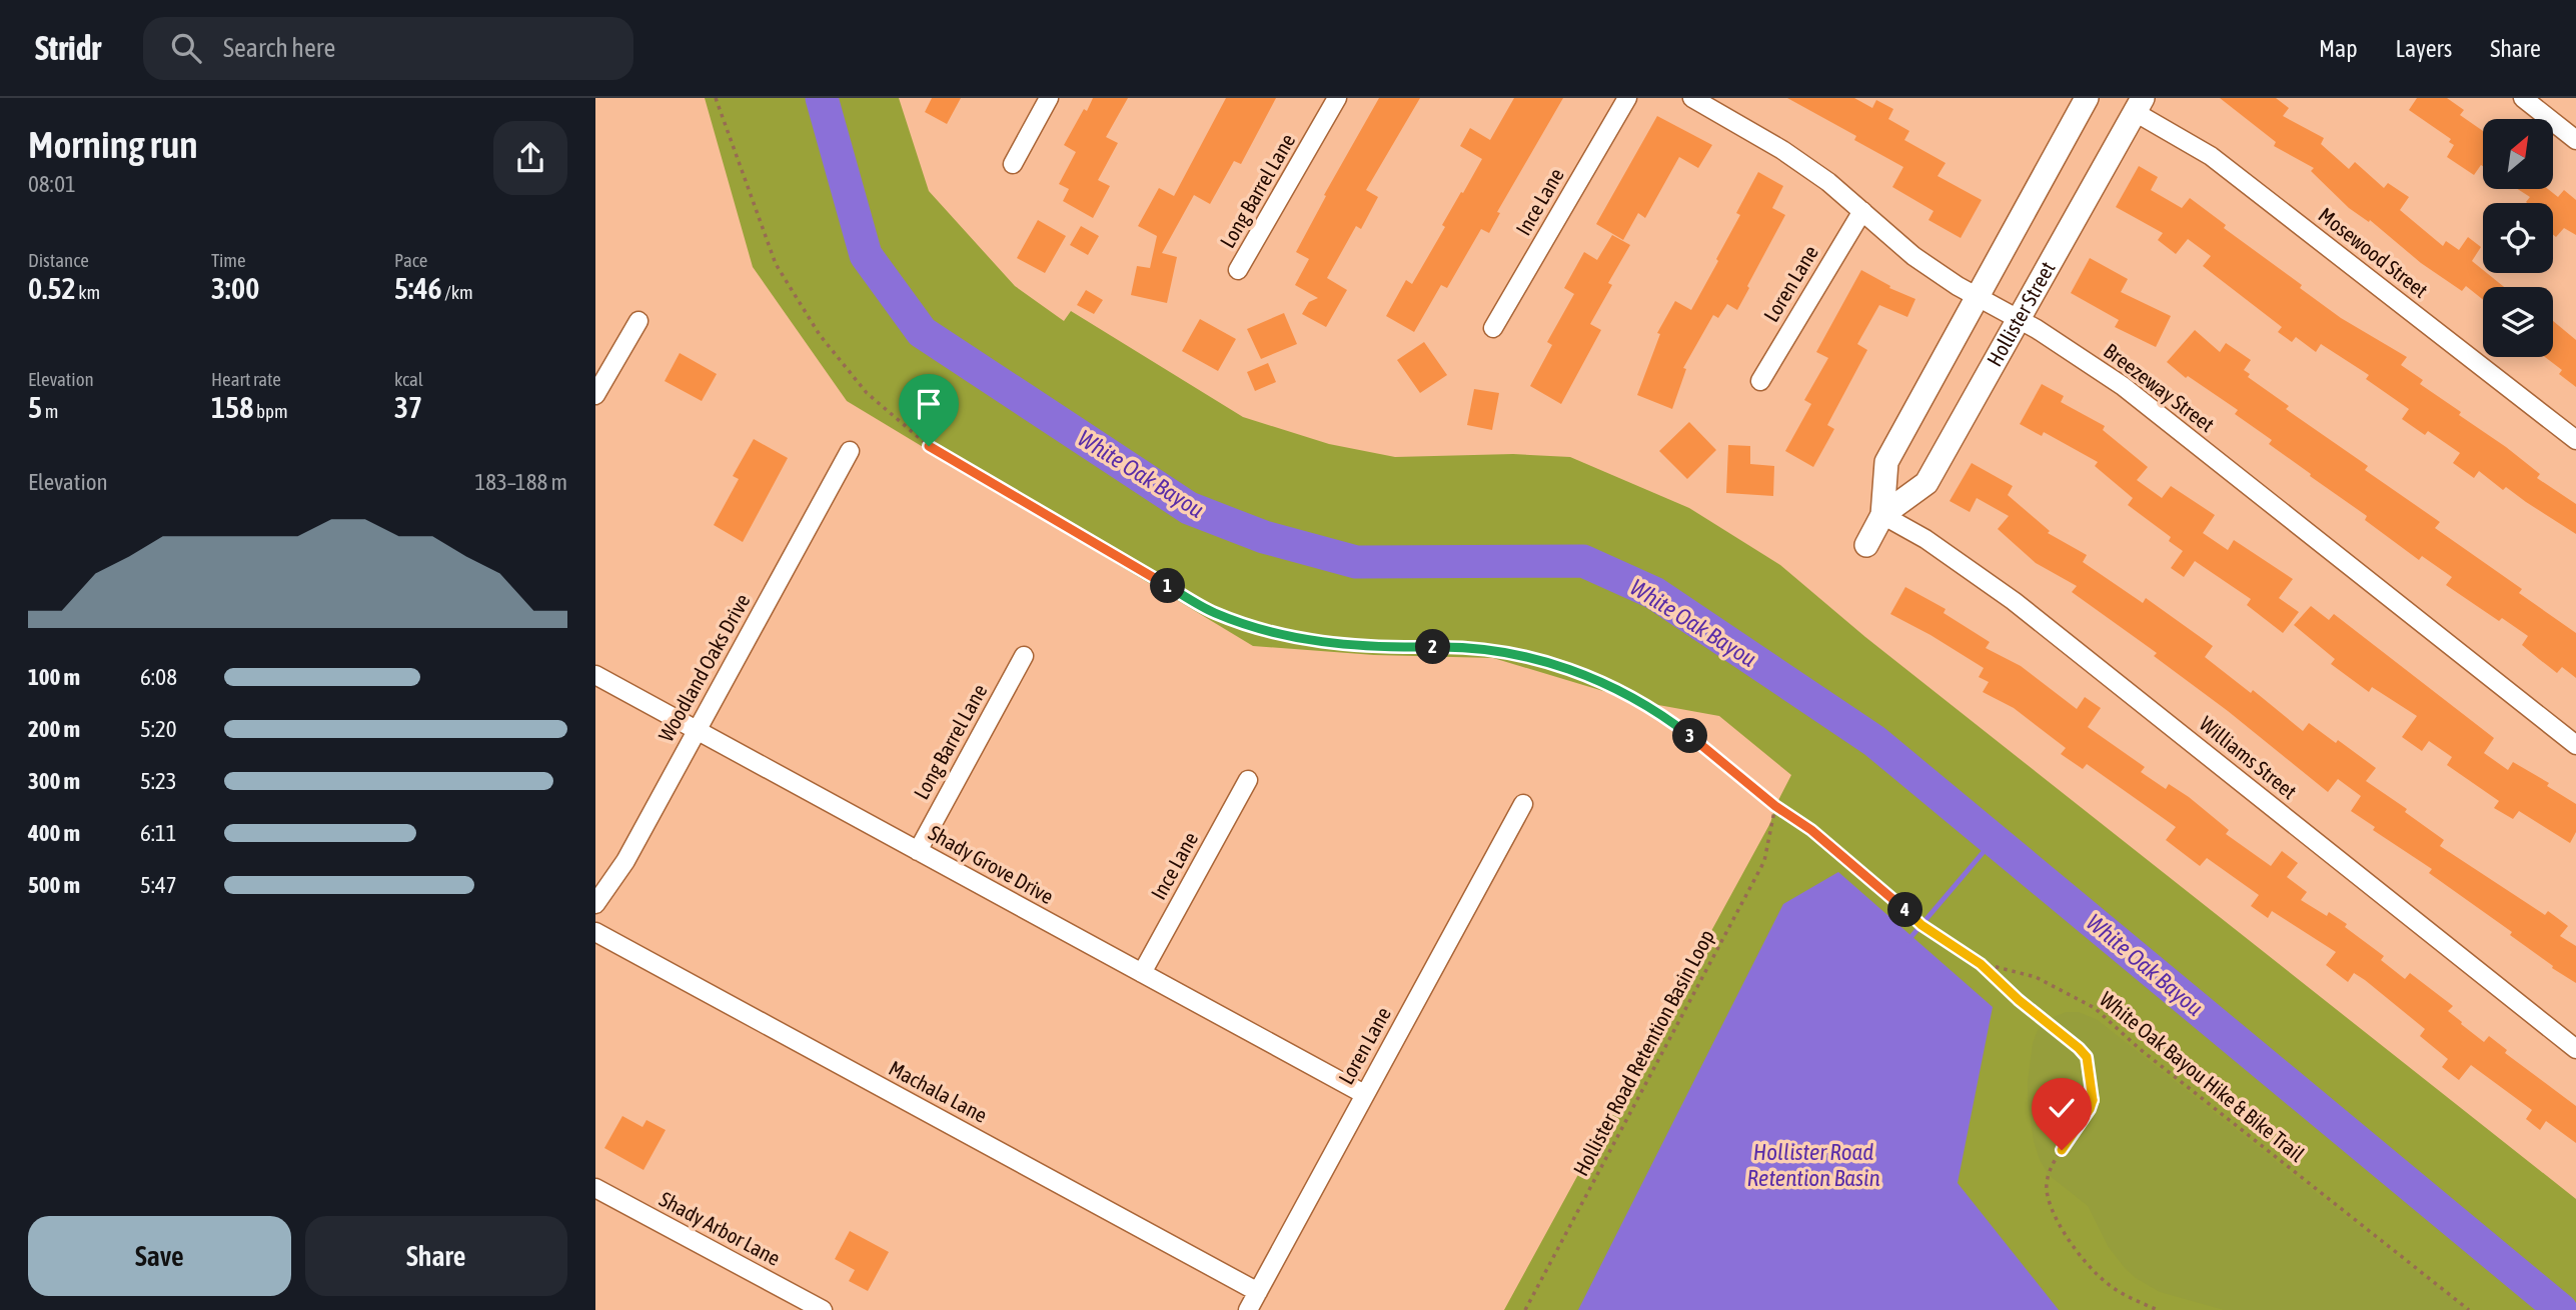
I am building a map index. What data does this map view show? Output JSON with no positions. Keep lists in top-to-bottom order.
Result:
{
  "streets": {
    "street": [
      "Long Barrel Lane",
      "Ince Lane",
      "Mosewood Street",
      "Loren Lane",
      "Hollister Street",
      "Breezeway Street",
      "Woodland Oaks Drive",
      "Williams Street",
      "Shady Grove Drive",
      "Machala Lane",
      "Shady Arbor Lane"
    ],
    "path": ["Hollister Road Retention Basin Loop", "White Oak Bayou Hike & Bike Trail"]
  },
  "crossings": [
    ["Long Barrel Lane", "Shady Grove Drive"],
    ["Ince Lane", "Shady Grove Drive"],
    ["Mosewood Street", "Hollister Street"],
    ["Loren Lane", "Breezeway Street"],
    ["Loren Lane", "Shady Grove Drive"],
    ["Loren Lane", "Machala Lane"],
    ["Hollister Street", "Breezeway Street"],
    ["Hollister Street", "Williams Street"],
    ["Woodland Oaks Drive", "Shady Grove Drive"],
    ["Hollister Road Retention Basin Loop", "White Oak Bayou Hike & Bike Trail"]
  ],
  "water": ["White Oak Bayou", "Hollister Road Retention Basin"],
  "north": "top right",
  "page": {
    "header": "Stridr",
    "search": "Search here",
    "nav": ["Map", "Layers", "Share"],
    "heading": ["Morning run", "08:01"],
    "stats": [
      ["Distance", "0.52 km"],
      ["Time", "3:00"],
      ["Pace", "5:46 /km"],
      ["Elevation", "5 m"],
      ["Heart rate", "158 bpm"],
      ["kcal", "37"]
    ],
    "chart": ["Elevation", "183–188 m"],
    "pins": [
      "1",
      "2",
      "3",
      "4"
    ],
    "list": [
      {
        "name": "100 m",
        "note": "6:08"
      },
      {
        "name": "200 m",
        "note": "5:20"
      },
      {
        "name": "300 m",
        "note": "5:23"
      },
      {
        "name": "400 m",
        "note": "6:11"
      },
      {
        "name": "500 m",
        "note": "5:47"
      }
    ],
    "buttons": ["Save", "Share"]
  }
}
